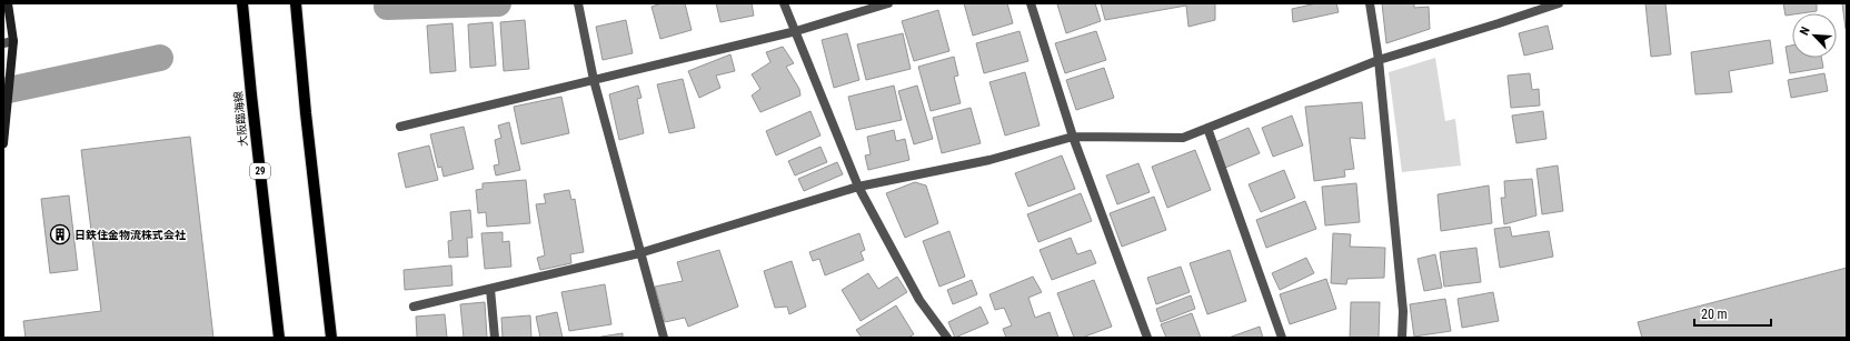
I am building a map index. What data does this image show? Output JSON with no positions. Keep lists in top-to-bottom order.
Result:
{
  "streets": {
    "main road": ["大阪臨海線", "29"]
  },
  "places": {
    "building": ["日鉄住金物流株式会社"]
  },
  "scale_bar": "20 m",
  "north": "top left"
}
